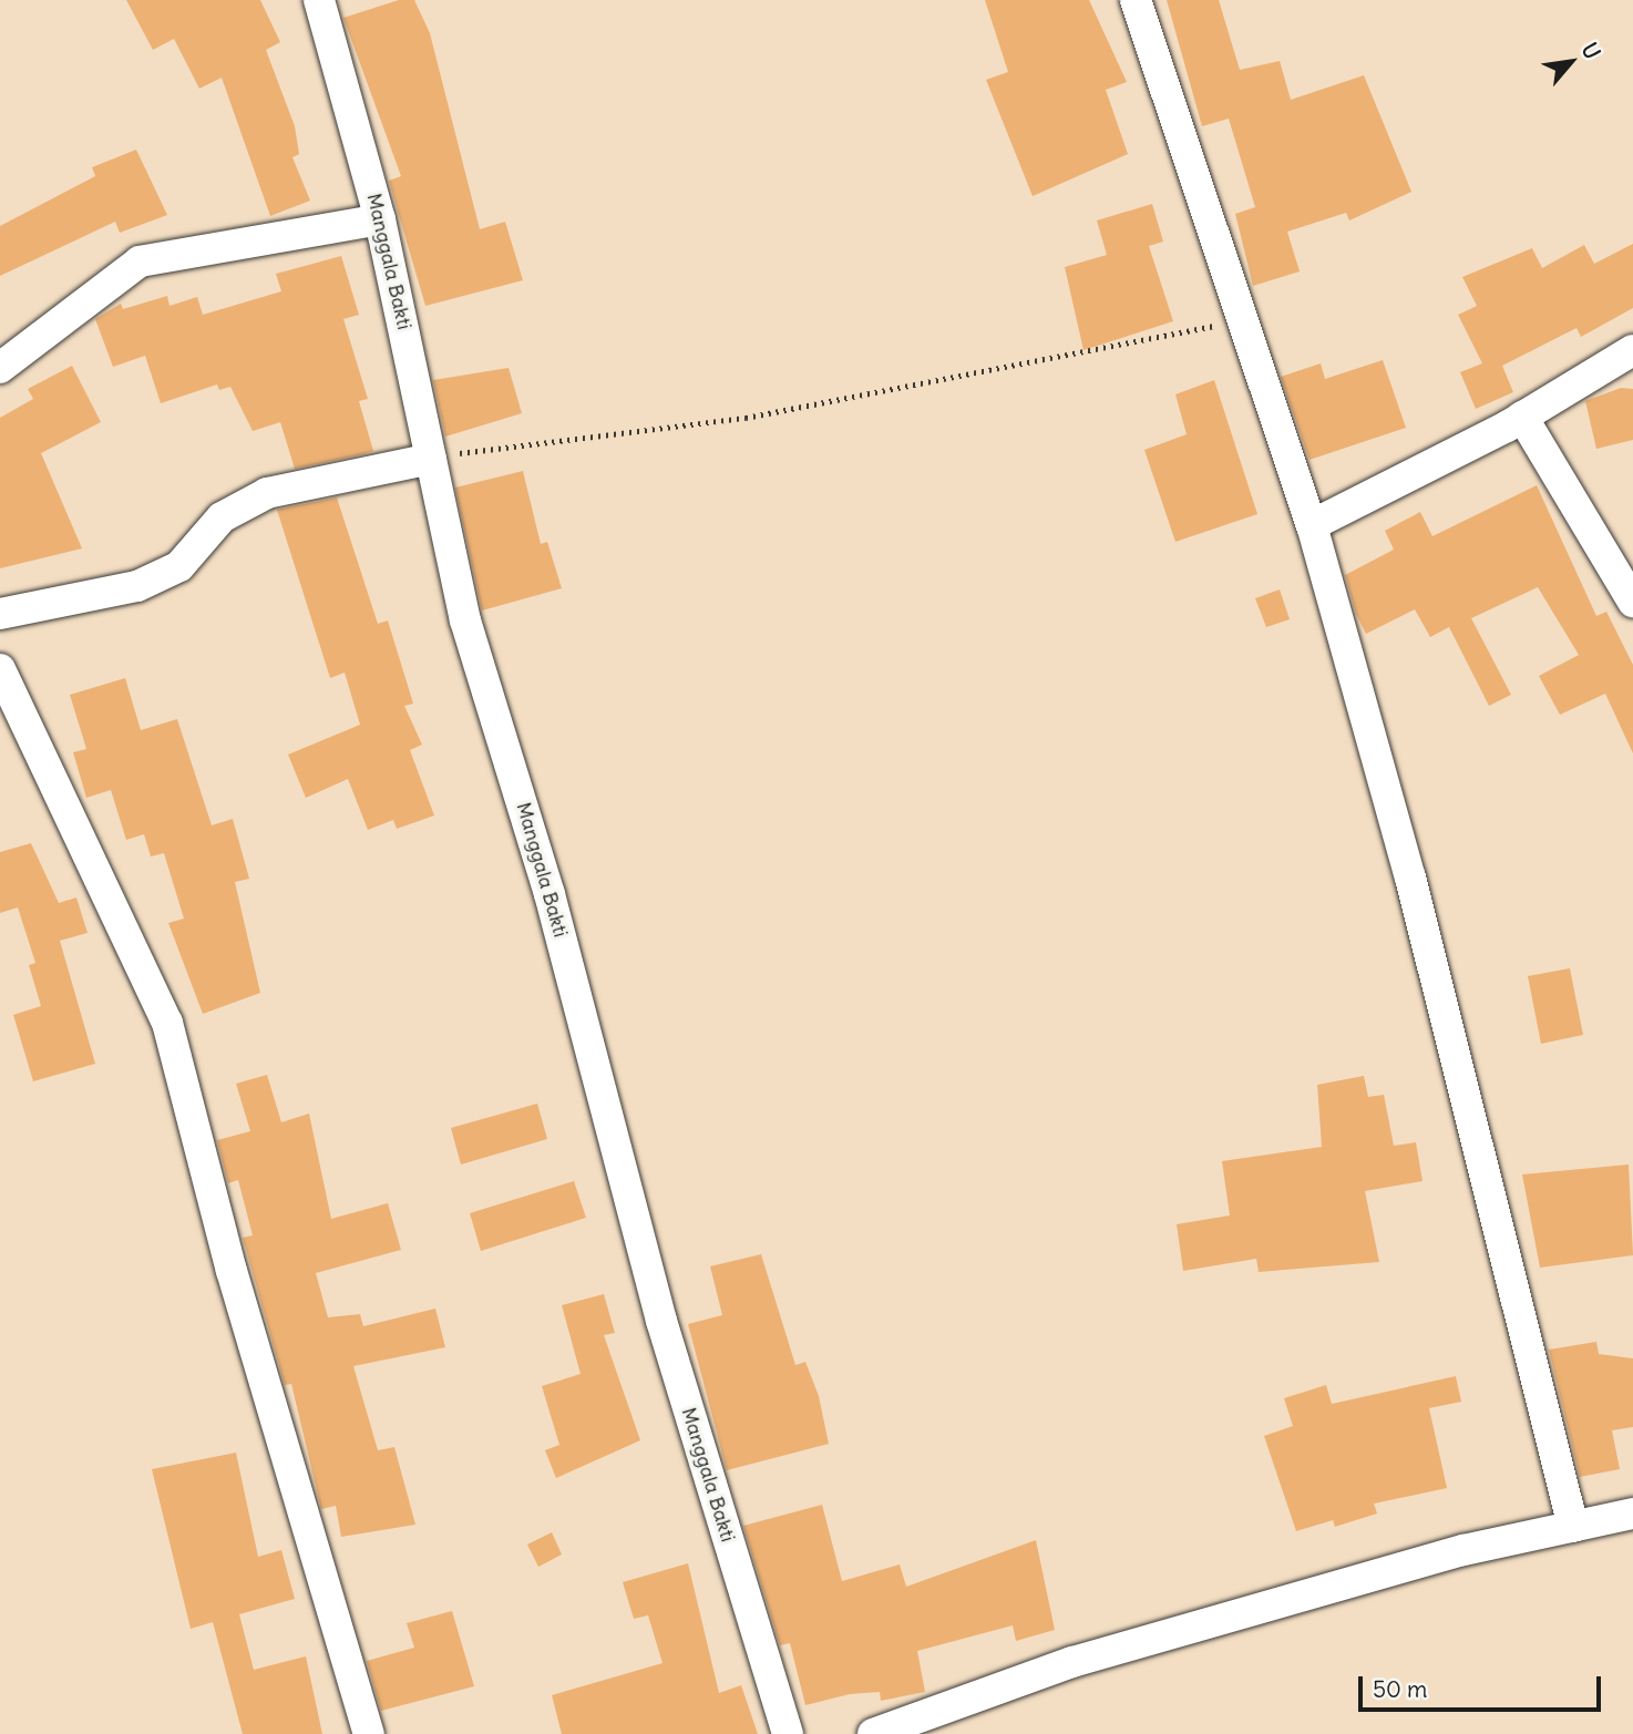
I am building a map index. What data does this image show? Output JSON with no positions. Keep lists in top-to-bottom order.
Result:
{
  "streets": {
    "street": ["Manggala Bakti"]
  },
  "scale_bar": "50 m",
  "north": "top right"
}
